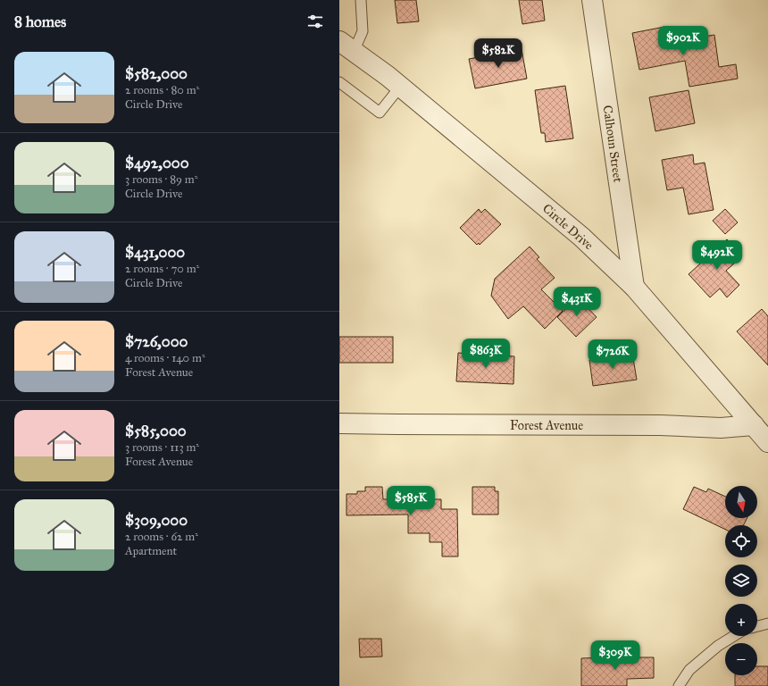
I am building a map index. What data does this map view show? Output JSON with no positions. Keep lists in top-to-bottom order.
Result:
{
  "streets": {
    "street": ["Calhoun Street", "Circle Drive", "Forest Avenue"]
  },
  "crossings": [
    ["Calhoun Street", "Circle Drive"],
    ["Circle Drive", "Forest Avenue"]
  ],
  "north": "bottom",
  "page": {
    "heading": "8 homes",
    "price": [
      "$902K",
      "$582K",
      "$492K",
      "$431K",
      "$863K",
      "$726K",
      "$585K",
      "$309K"
    ],
    "list": [
      {
        "name": "$582,000",
        "note": "2 rooms · 80 m² · Circle Drive"
      },
      {
        "name": "$492,000",
        "note": "3 rooms · 89 m² · Circle Drive"
      },
      {
        "name": "$431,000",
        "note": "2 rooms · 70 m² · Circle Drive"
      },
      {
        "name": "$726,000",
        "note": "4 rooms · 140 m² · Forest Avenue"
      },
      {
        "name": "$585,000",
        "note": "3 rooms · 113 m² · Forest Avenue"
      },
      {
        "name": "$309,000",
        "note": "2 rooms · 62 m² · Apartment"
      }
    ],
    "map_buttons": ["+", "−"]
  }
}
